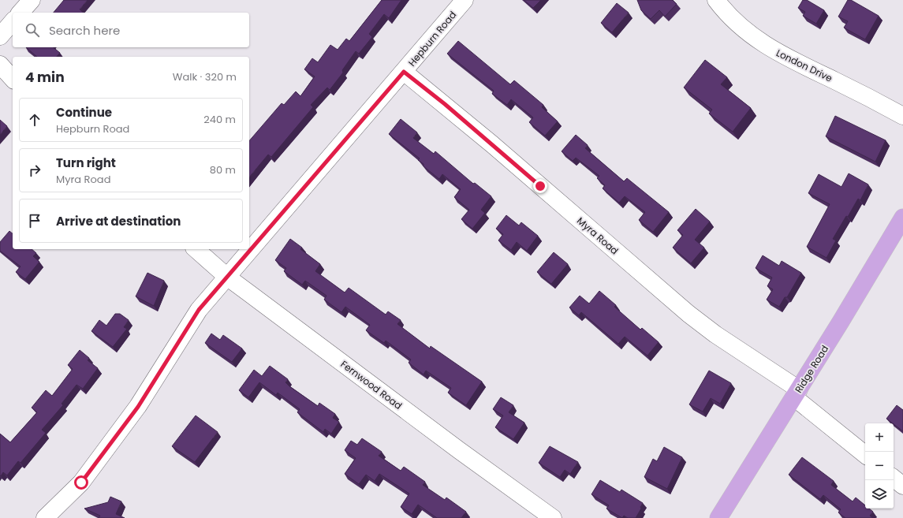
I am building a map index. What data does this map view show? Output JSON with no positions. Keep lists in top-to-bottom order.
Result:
{
  "streets": {
    "main road": ["Ridge Road"],
    "street": [
      "Hepburn Road",
      "London Drive",
      "Myra Road",
      "Fernwood Road"
    ]
  },
  "crossings": [
    ["Hepburn Road", "Myra Road"],
    ["Hepburn Road", "Fernwood Road"],
    ["Myra Road", "Ridge Road"]
  ],
  "page": {
    "search": "Search here",
    "heading": ["4 min", "Walk · 320 m"],
    "list": [
      ["Continue", "Hepburn Road", "240 m"],
      ["Turn right", "Myra Road", "80 m"],
      "Arrive at destination"
    ],
    "map_buttons": ["+", "−"]
  }
}
